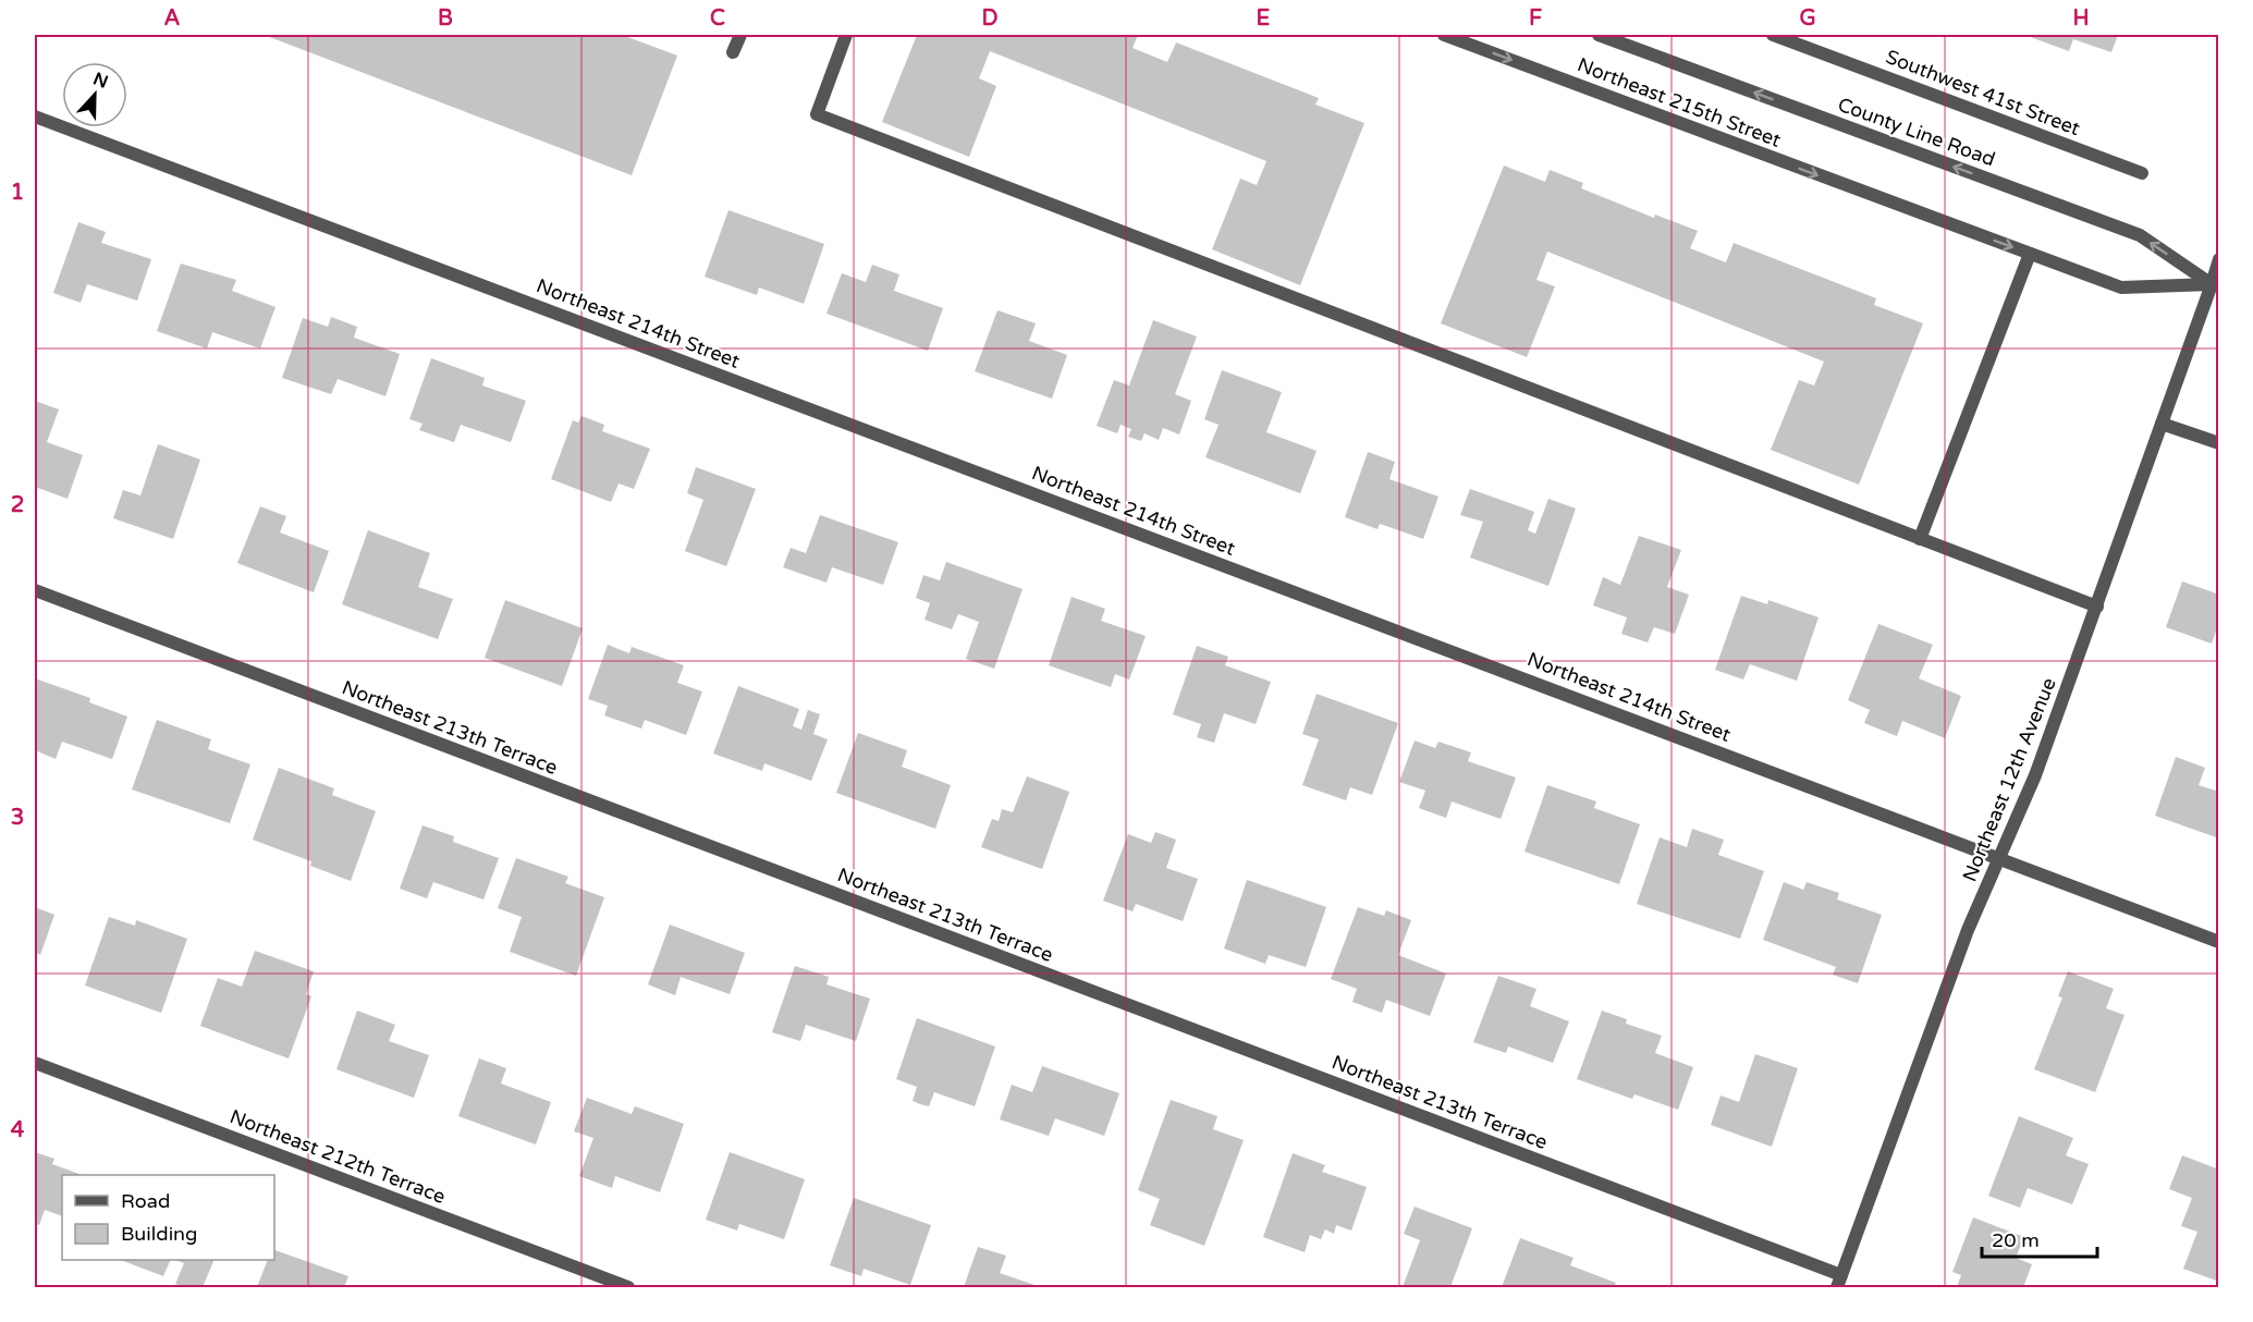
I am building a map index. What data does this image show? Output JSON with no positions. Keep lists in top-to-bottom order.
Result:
{
  "streets": {
    "street": [
      "Southwest 41st Street",
      "Northeast 215th Street",
      "County Line Road",
      "Northeast 214th Street",
      "Northeast 213th Terrace",
      "Northeast 12th Avenue",
      "Northeast 212th Terrace"
    ]
  },
  "crossings": [
    ["County Line Road", "Northeast 12th Avenue"],
    ["Northeast 214th Street", "Northeast 12th Avenue"],
    ["Northeast 213th Terrace", "Northeast 12th Avenue"]
  ],
  "one_way": ["Northeast 215th Street", "County Line Road"],
  "legend": ["Road", "Building"],
  "scale_bar": "20 m",
  "north": "top",
  "grid": {
    "columns": [
      "A",
      "B",
      "C",
      "D",
      "E",
      "F",
      "G",
      "H"
    ],
    "rows": [
      "1",
      "2",
      "3",
      "4"
    ]
  }
}
